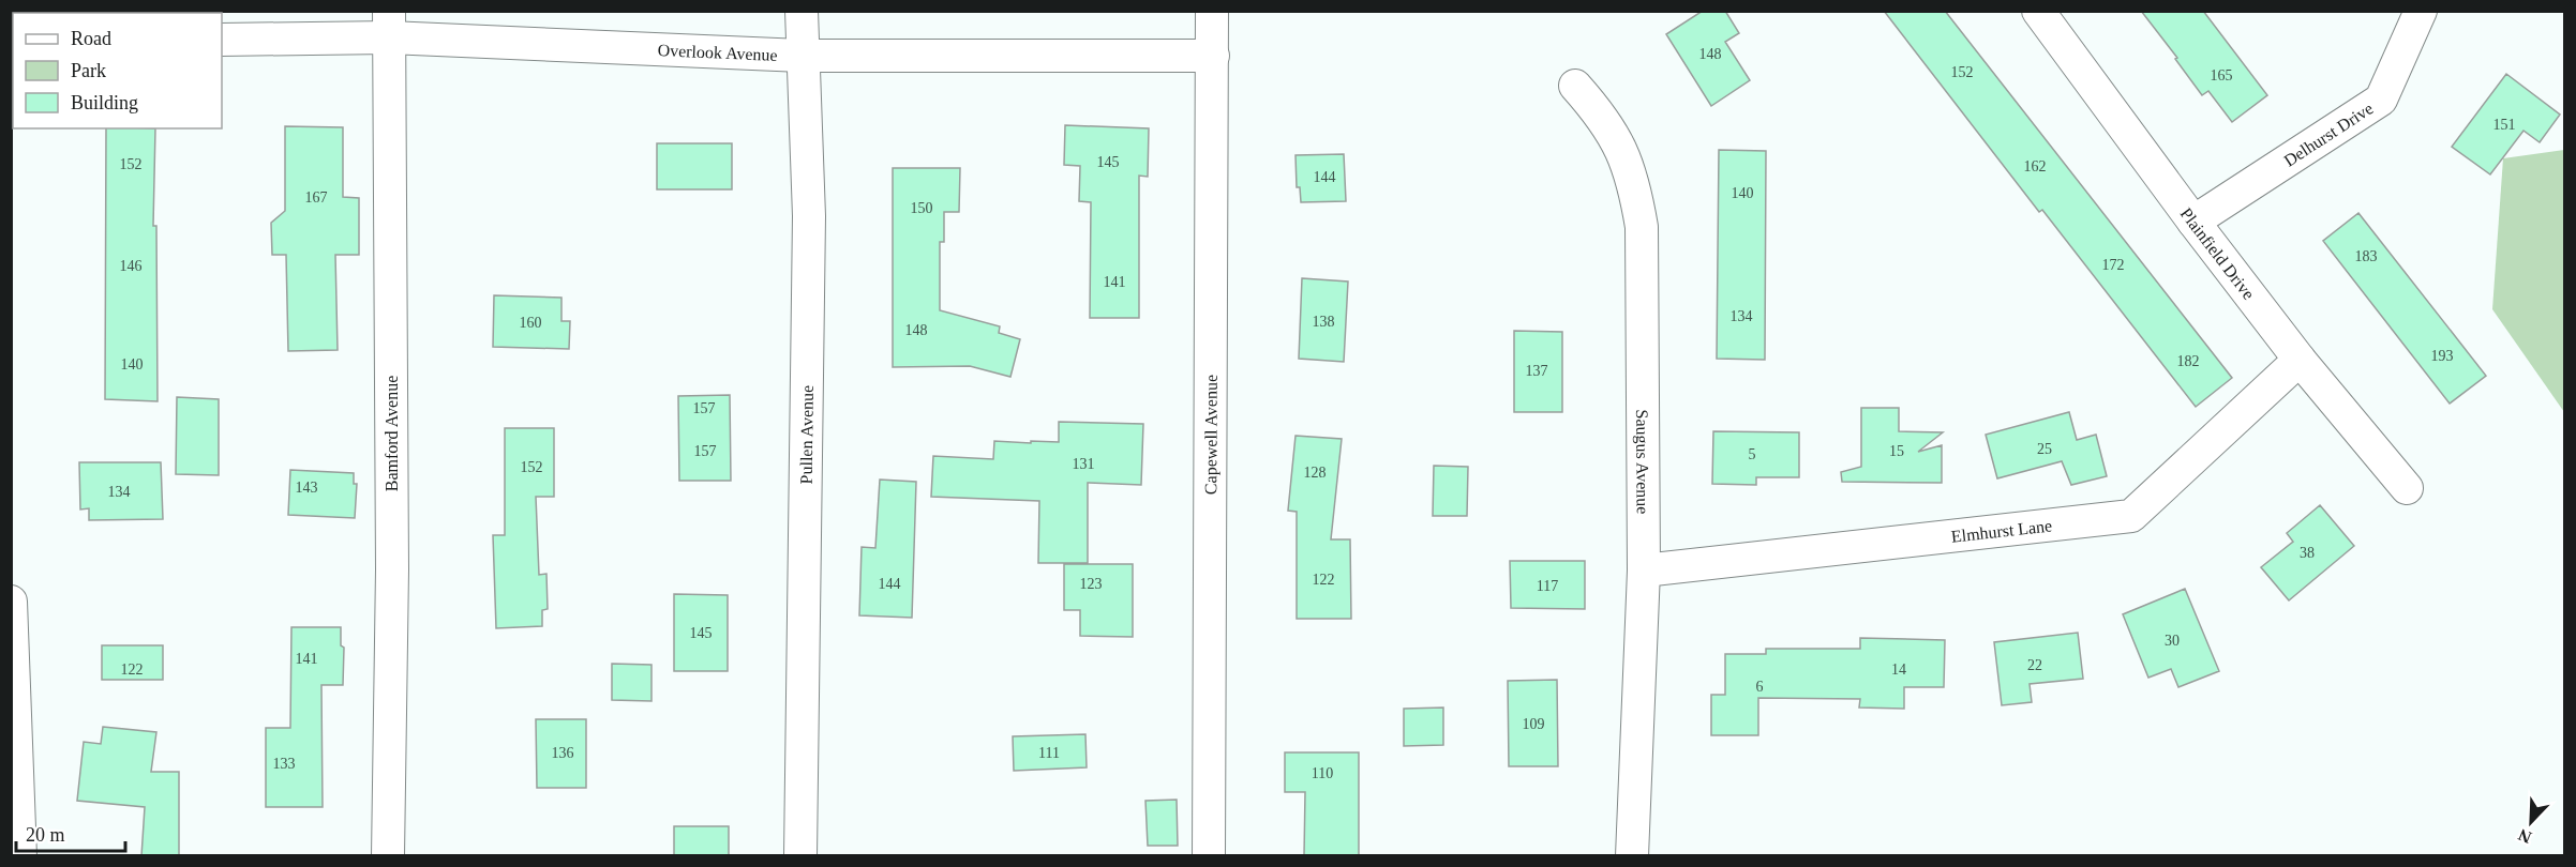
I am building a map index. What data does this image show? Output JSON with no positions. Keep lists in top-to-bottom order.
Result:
{
  "streets": {
    "street": [
      "Overlook Avenue",
      "Delhurst Drive",
      "Plainfield Drive",
      "Bamford Avenue",
      "Pullen Avenue",
      "Capewell Avenue",
      "Saugus Avenue",
      "Elmhurst Lane"
    ]
  },
  "crossings": [
    ["Overlook Avenue", "Bamford Avenue"],
    ["Overlook Avenue", "Pullen Avenue"],
    ["Overlook Avenue", "Capewell Avenue"],
    ["Delhurst Drive", "Plainfield Drive"],
    ["Plainfield Drive", "Elmhurst Lane"],
    ["Saugus Avenue", "Elmhurst Lane"]
  ],
  "house_numbers": [
    "148",
    "152",
    "165",
    "151",
    "145",
    "152",
    "162",
    "144",
    "140",
    "167",
    "150",
    "183",
    "172",
    "146",
    "141",
    "134",
    "138",
    "160",
    "148",
    "193",
    "182",
    "140",
    "137",
    "157",
    "25",
    "157",
    "15",
    "5",
    "131",
    "152",
    "128",
    "143",
    "134",
    "38",
    "122",
    "144",
    "123",
    "117",
    "145",
    "30",
    "141",
    "22",
    "122",
    "14",
    "6",
    "109",
    "136",
    "111",
    "133",
    "110"
  ],
  "legend": ["Road", "Park", "Building"],
  "scale_bar": "20 m",
  "north": "bottom left"
}
